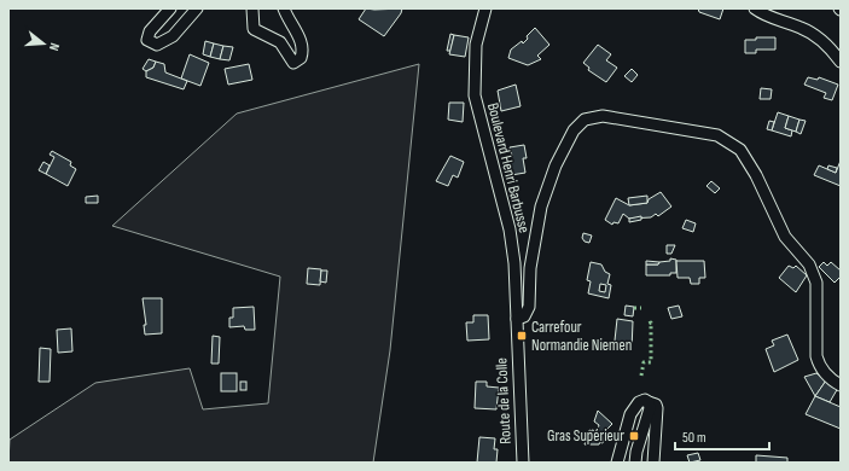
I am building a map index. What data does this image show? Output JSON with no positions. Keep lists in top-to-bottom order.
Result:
{
  "streets": {
    "street": ["Boulevard Henri Barbusse", "Route de la Colle"]
  },
  "crossings": [
    ["Boulevard Henri Barbusse", "Route de la Colle"]
  ],
  "places": {
    "transit": ["Carrefour Normandie Niemen", "Gras Supérieur"]
  },
  "scale_bar": "50 m",
  "north": "right"
}
